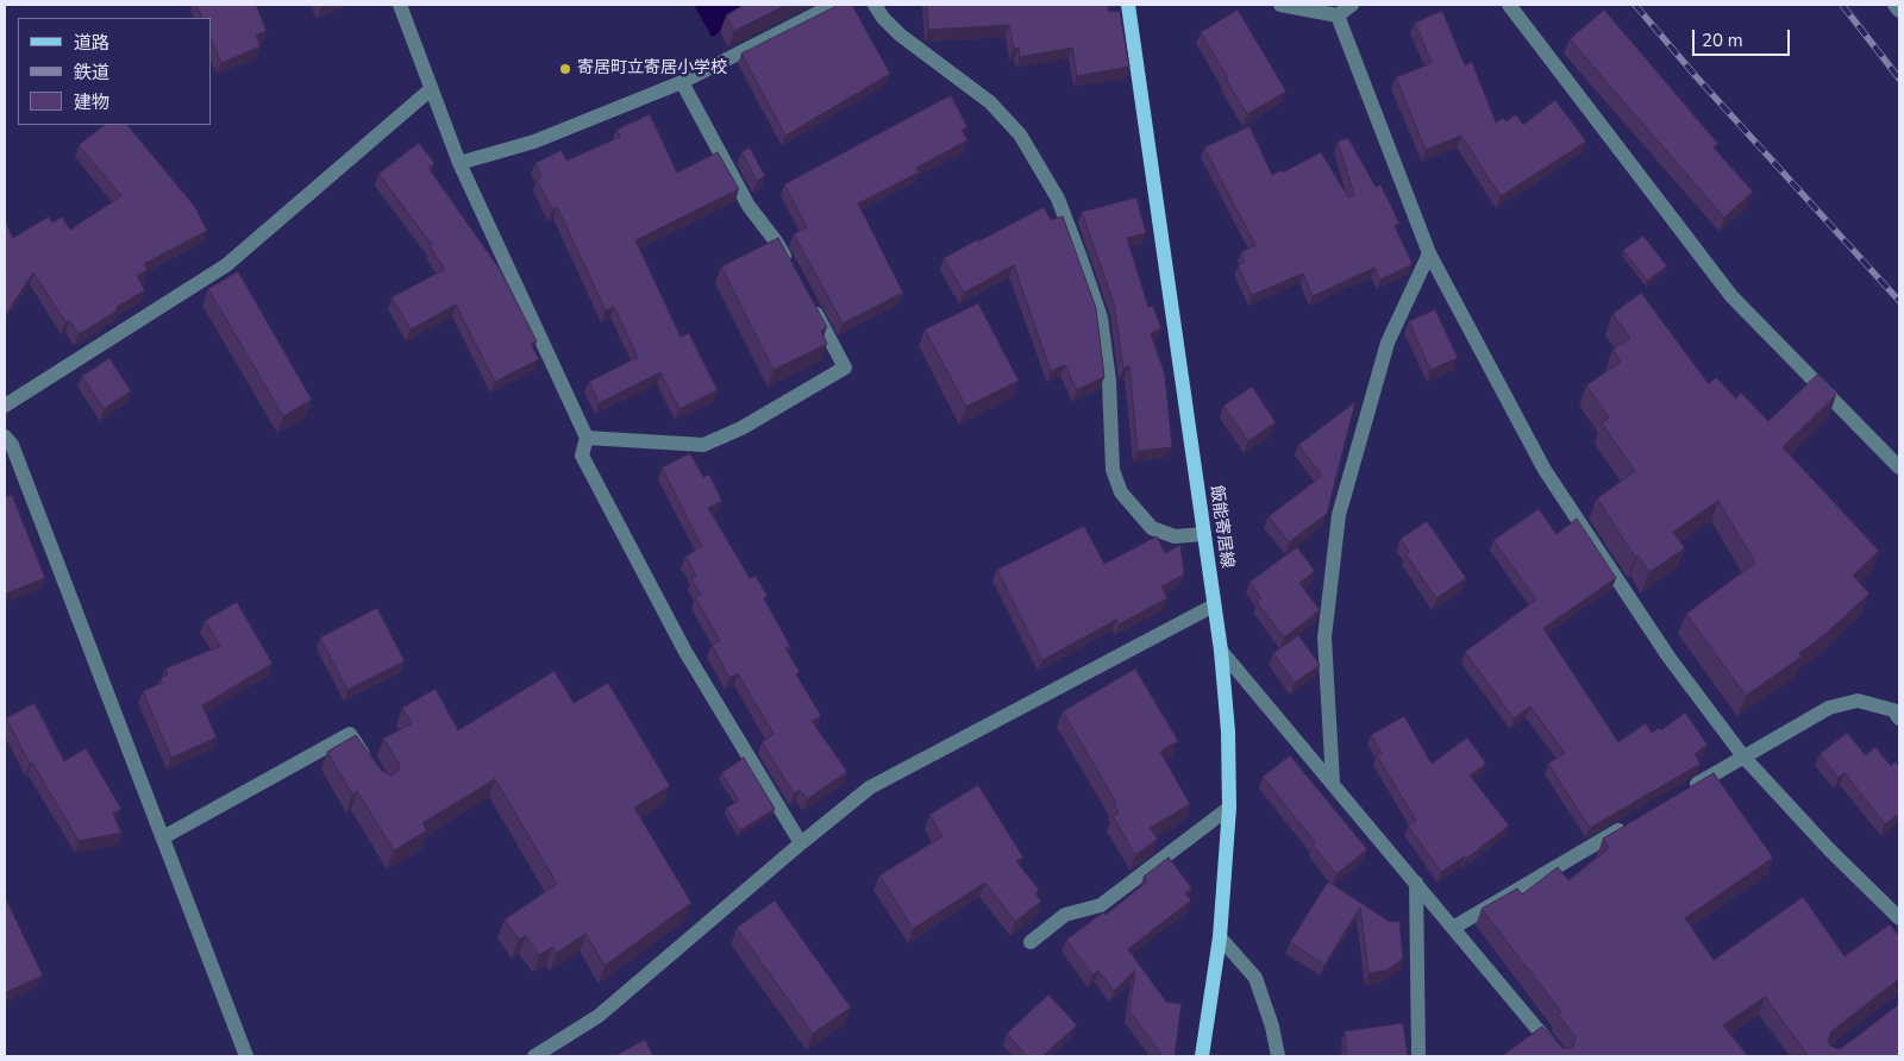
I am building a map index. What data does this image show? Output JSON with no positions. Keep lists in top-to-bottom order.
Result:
{
  "streets": {
    "main road": ["飯能寄居線"]
  },
  "places": ["寄居町立寄居小学校"],
  "legend": ["道路", "鉄道", "建物"],
  "scale_bar": "20 m"
}
